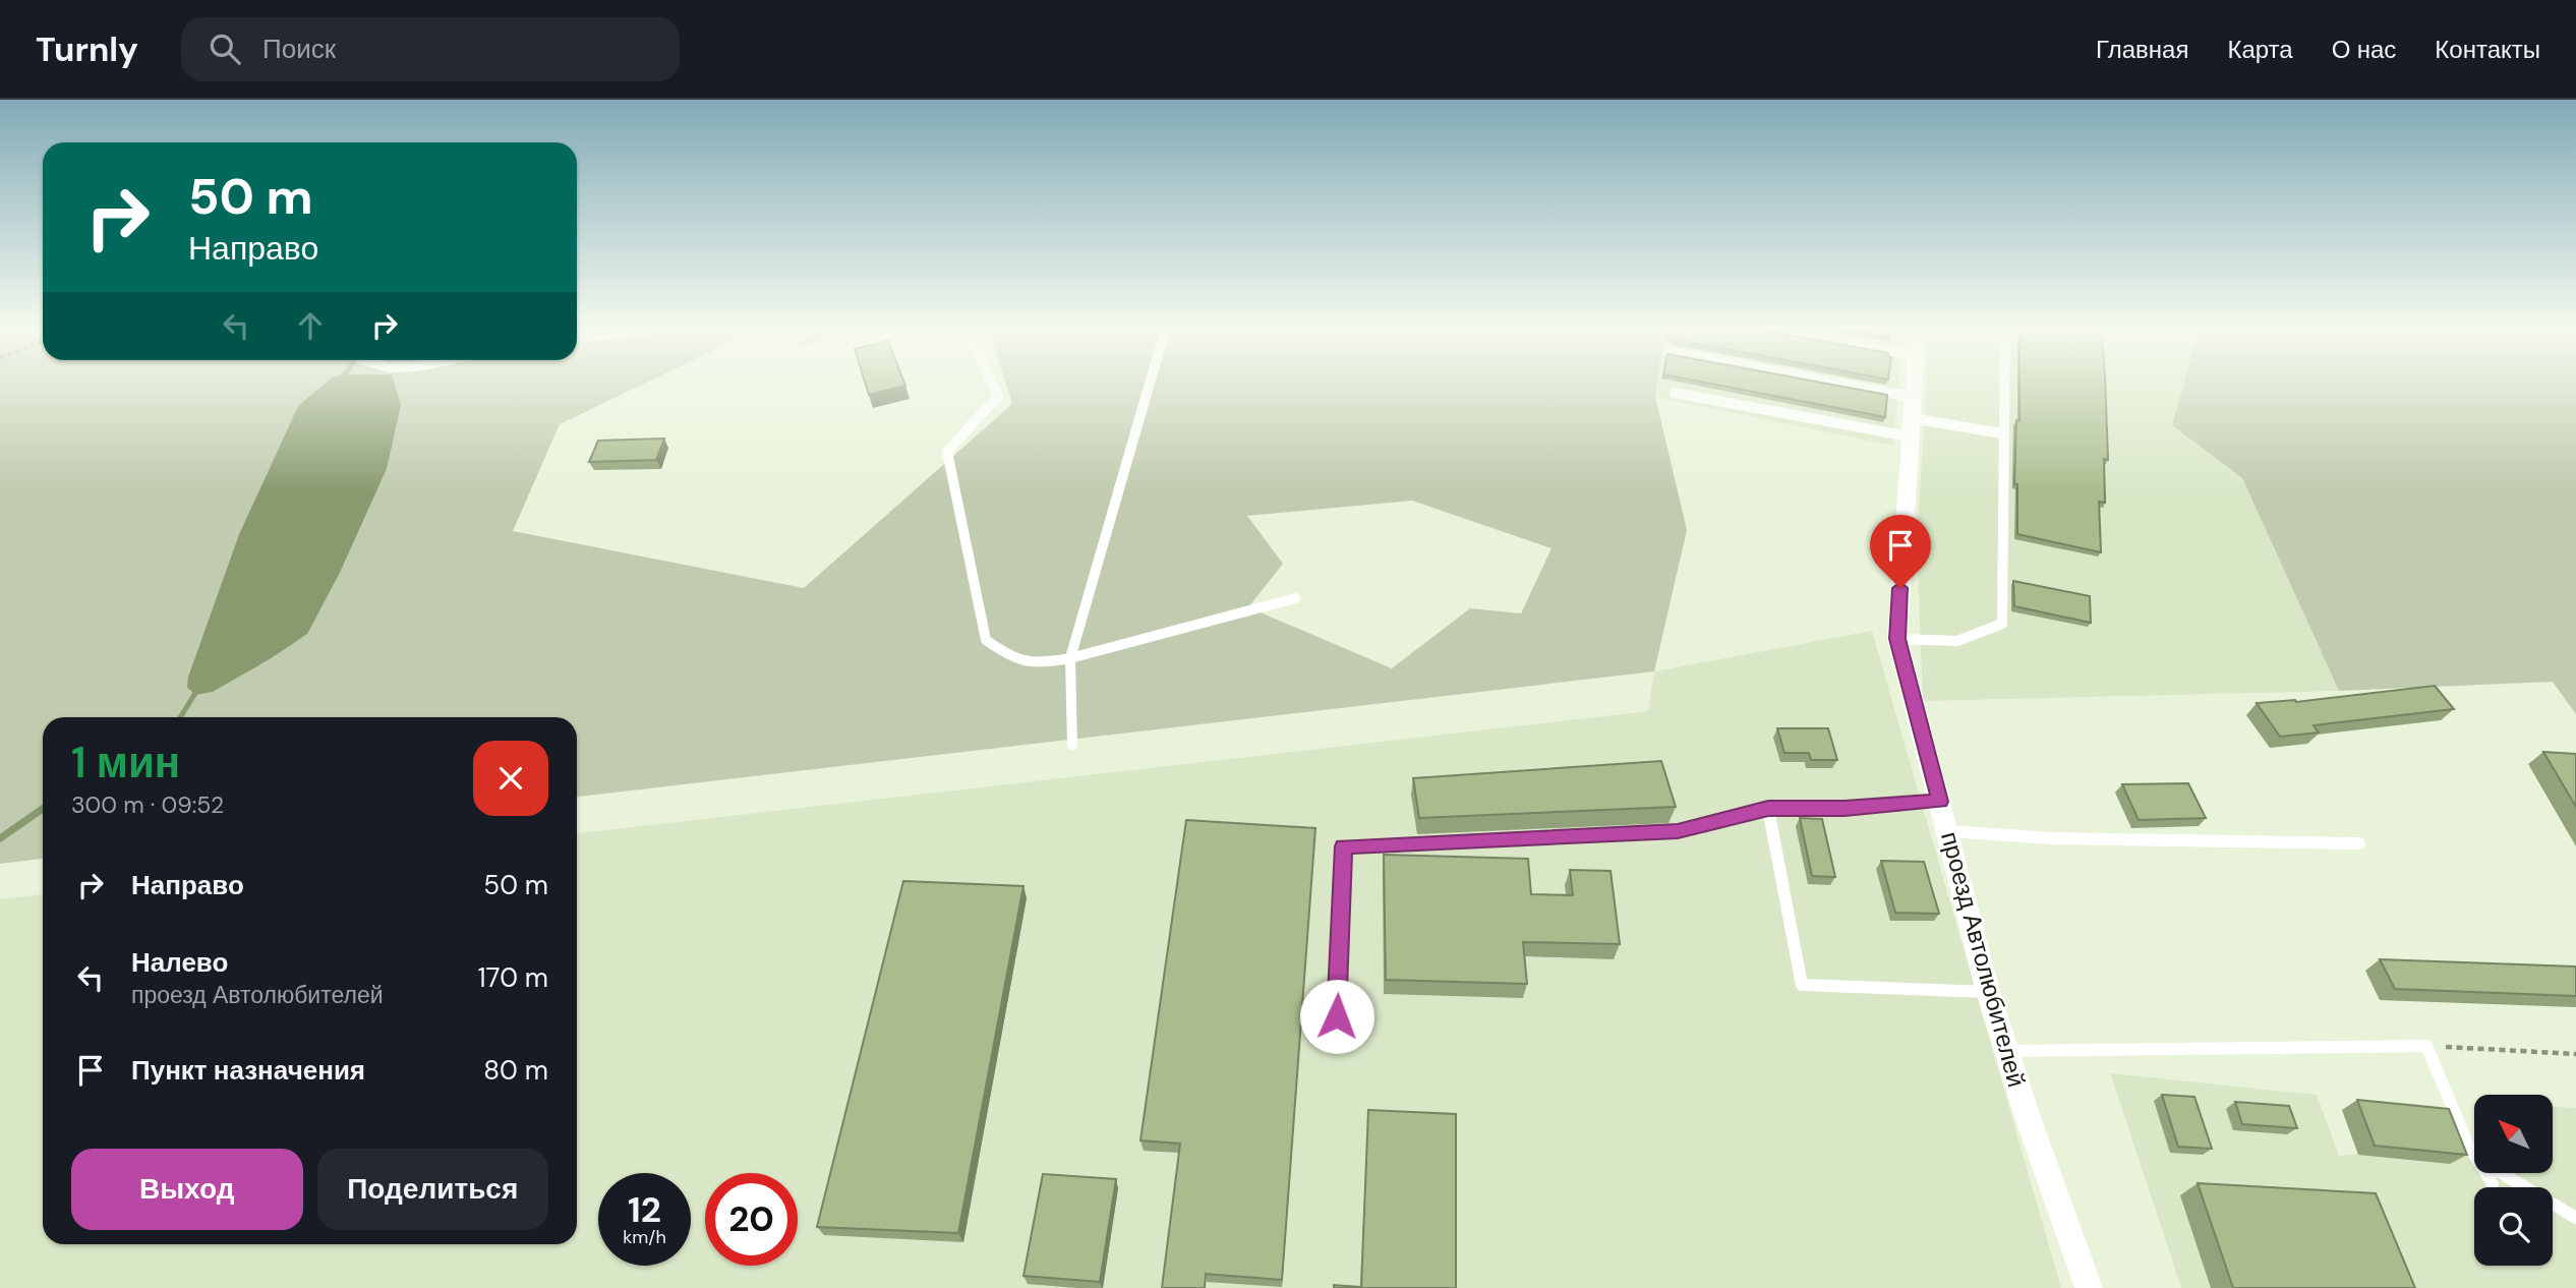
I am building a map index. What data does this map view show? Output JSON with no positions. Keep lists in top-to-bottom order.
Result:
{
  "streets": {
    "street": ["проезд Автолюбителей"]
  },
  "north": "top left",
  "page": {
    "header": "Turnly",
    "search": "Поиск",
    "nav": [
      "Главная",
      "Карта",
      "О нас",
      "Контакты"
    ],
    "turn": ["50 m", "Направо"],
    "heading": ["1 мин", "300 m · 09:52"],
    "list": [
      {
        "name": "Направо",
        "value": "50 m"
      },
      {
        "name": "Налево",
        "note": "проезд Автолюбителей",
        "value": "170 m"
      },
      {
        "name": "Пункт назначения",
        "value": "80 m"
      }
    ],
    "buttons": ["Выход", "Поделиться"],
    "speed": "12 km/h",
    "limit": "20"
  }
}
